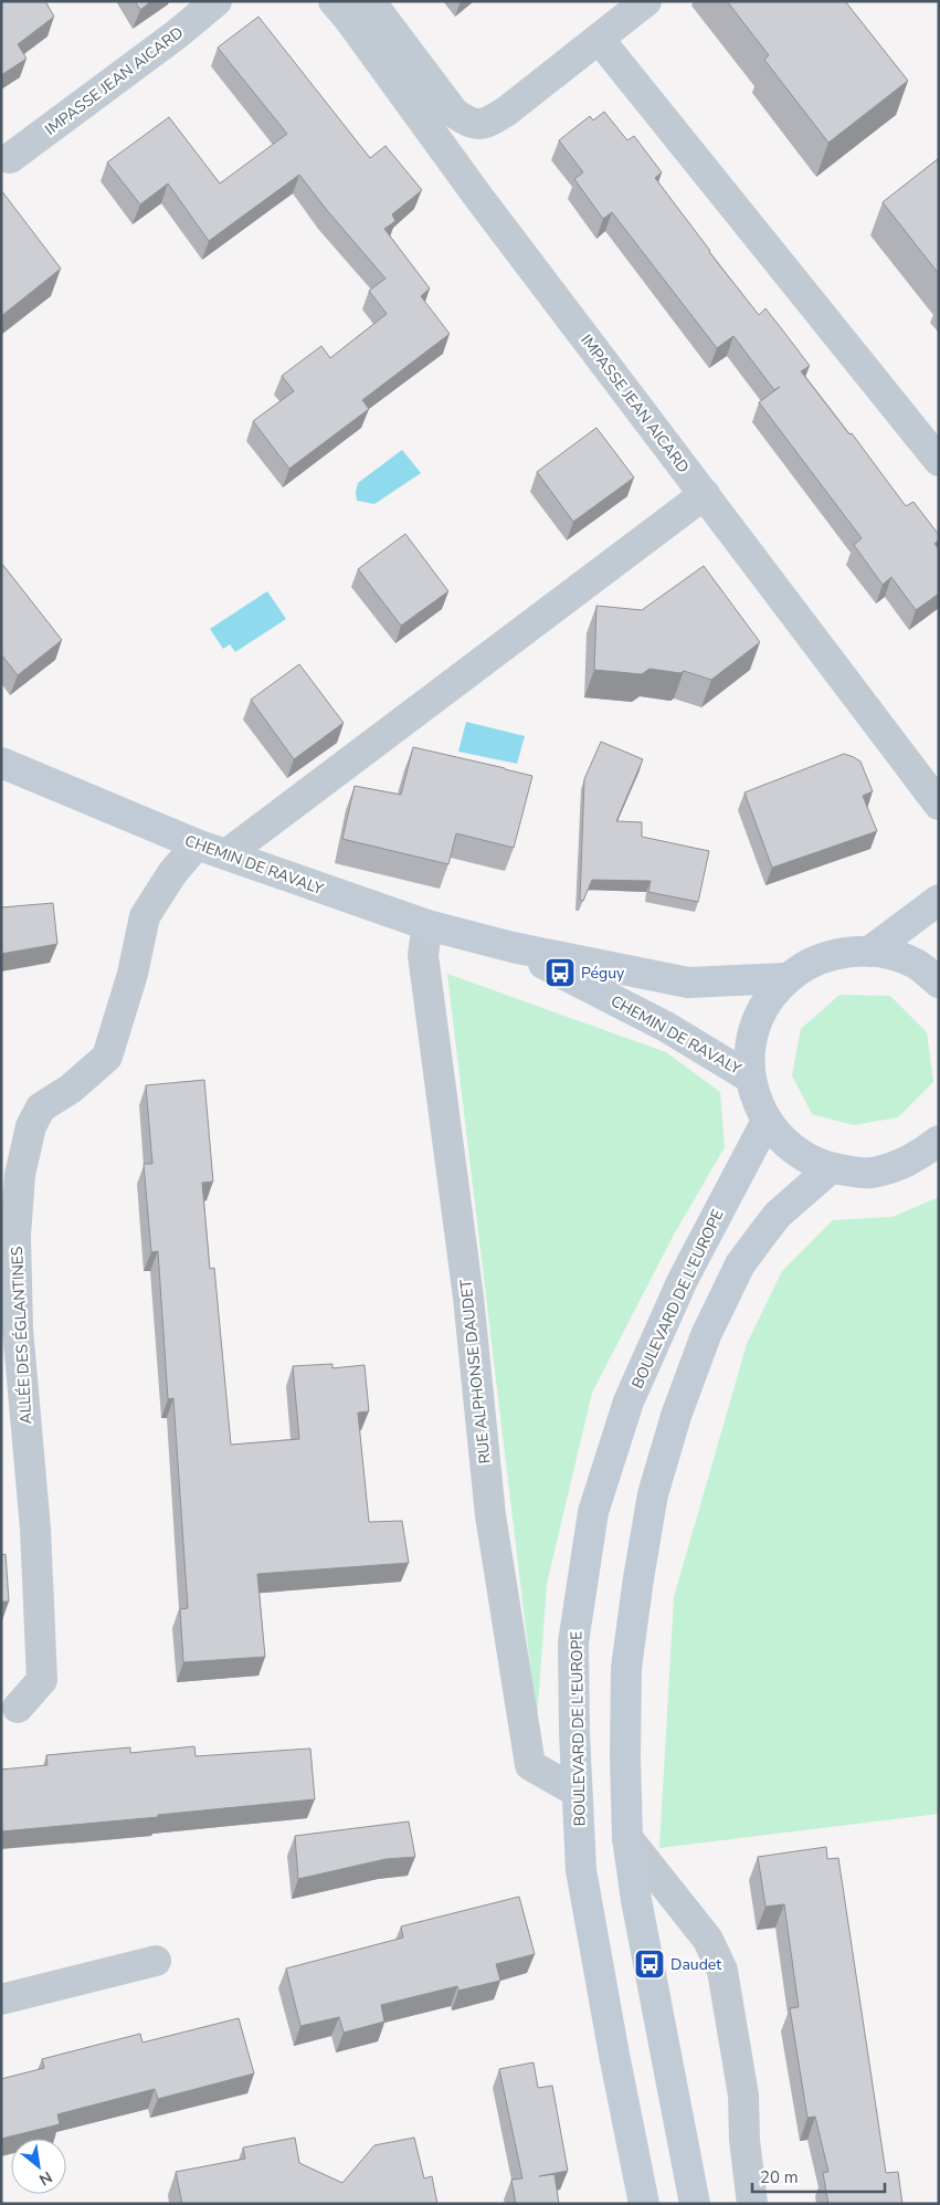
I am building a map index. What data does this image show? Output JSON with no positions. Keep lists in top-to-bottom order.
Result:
{
  "streets": {
    "main road": ["CHEMIN DE RAVALY", "BOULEVARD DE L'EUROPE"],
    "street": ["IMPASSE JEAN AICARD", "ALLÉE DES ÉGLANTINES", "RUE ALPHONSE DAUDET"]
  },
  "crossings": [
    ["CHEMIN DE RAVALY", "ALLÉE DES ÉGLANTINES"],
    ["CHEMIN DE RAVALY", "RUE ALPHONSE DAUDET"],
    ["BOULEVARD DE L'EUROPE", "RUE ALPHONSE DAUDET"]
  ],
  "places": {
    "bus stop": ["Péguy", "Daudet"]
  },
  "scale_bar": "20 m",
  "north": "bottom right"
}
